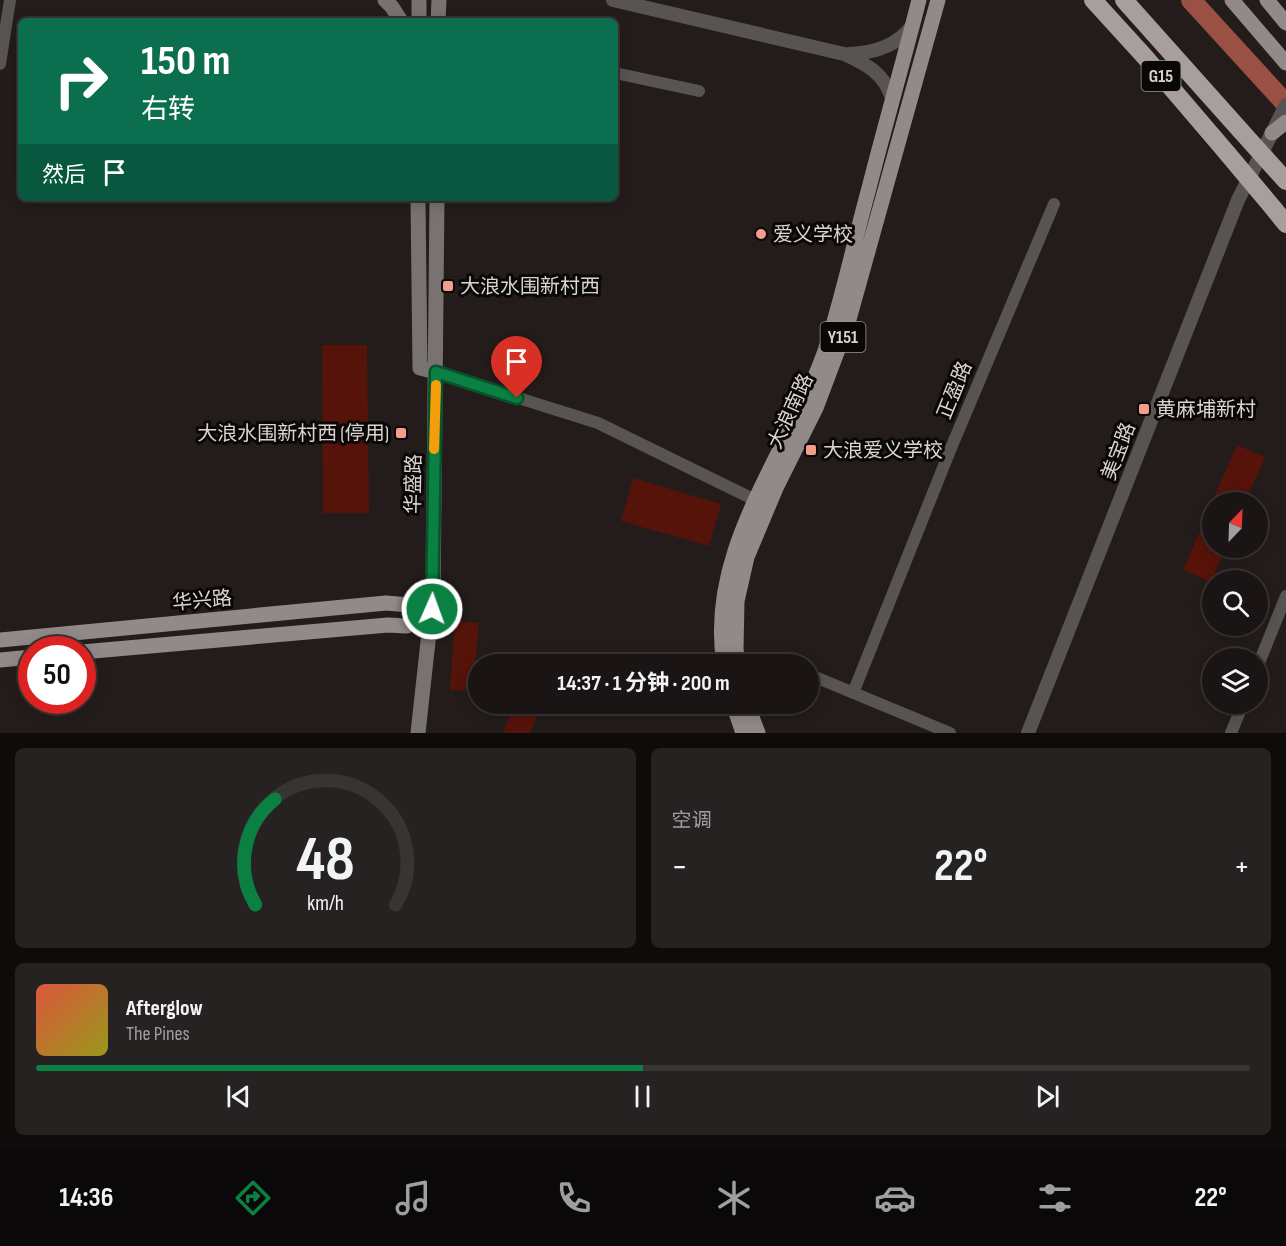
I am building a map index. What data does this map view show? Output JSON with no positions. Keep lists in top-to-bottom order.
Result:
{
  "streets": {
    "highway": ["G15"],
    "main road": [
      "Y151",
      "大浪南路",
      "华盛路",
      "华兴路"
    ],
    "street": ["正盈路", "美宝路"]
  },
  "places": {
    "other": ["爱义学校"],
    "transit": [
      "大浪水围新村西",
      "黄麻埔新村",
      "大浪水围新村西 (停用)",
      "大浪爱义学校"
    ]
  },
  "north": "top right",
  "page": {
    "turn": ["150 m", "右转"],
    "then": "然后",
    "limit": "50",
    "trip": "14:37 · 1 分钟 · 200 m",
    "tile": "空调",
    "heat": ["−", "22°", "+"],
    "song": ["Afterglow", "The Pines"],
    "tabs": ["14:36", "22°"],
    "gauge": ["48", "km/h"]
  }
}
